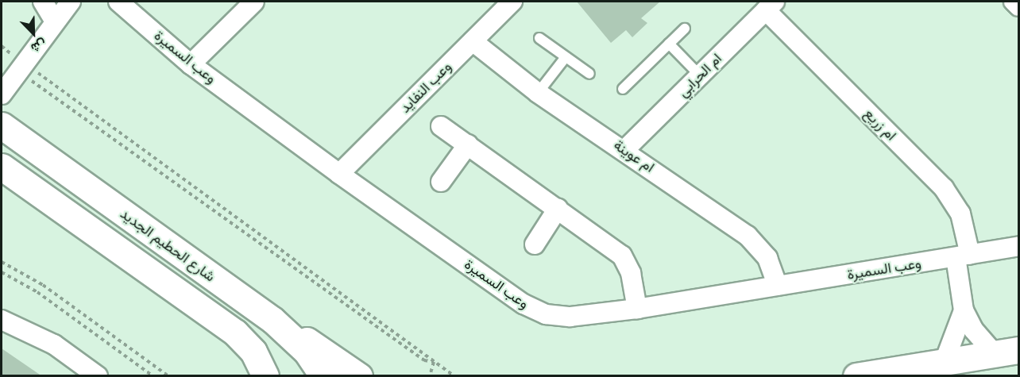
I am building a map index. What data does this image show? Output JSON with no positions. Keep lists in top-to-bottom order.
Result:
{
  "streets": {
    "main road": ["شارع الحطيم الجديد"],
    "street": [
      "وعب السميرة",
      "ام الحرابي",
      "وعب النفايد",
      "ام زريع",
      "ام عوينة"
    ]
  },
  "crossings": [
    ["وعب السميرة", "وعب النفايد"],
    ["وعب السميرة", "ام زريع"],
    ["وعب السميرة", "ام عوينة"],
    ["ام الحرابي", "ام زريع"],
    ["ام الحرابي", "ام عوينة"],
    ["وعب النفايد", "ام عوينة"]
  ],
  "north": "bottom right"
}
